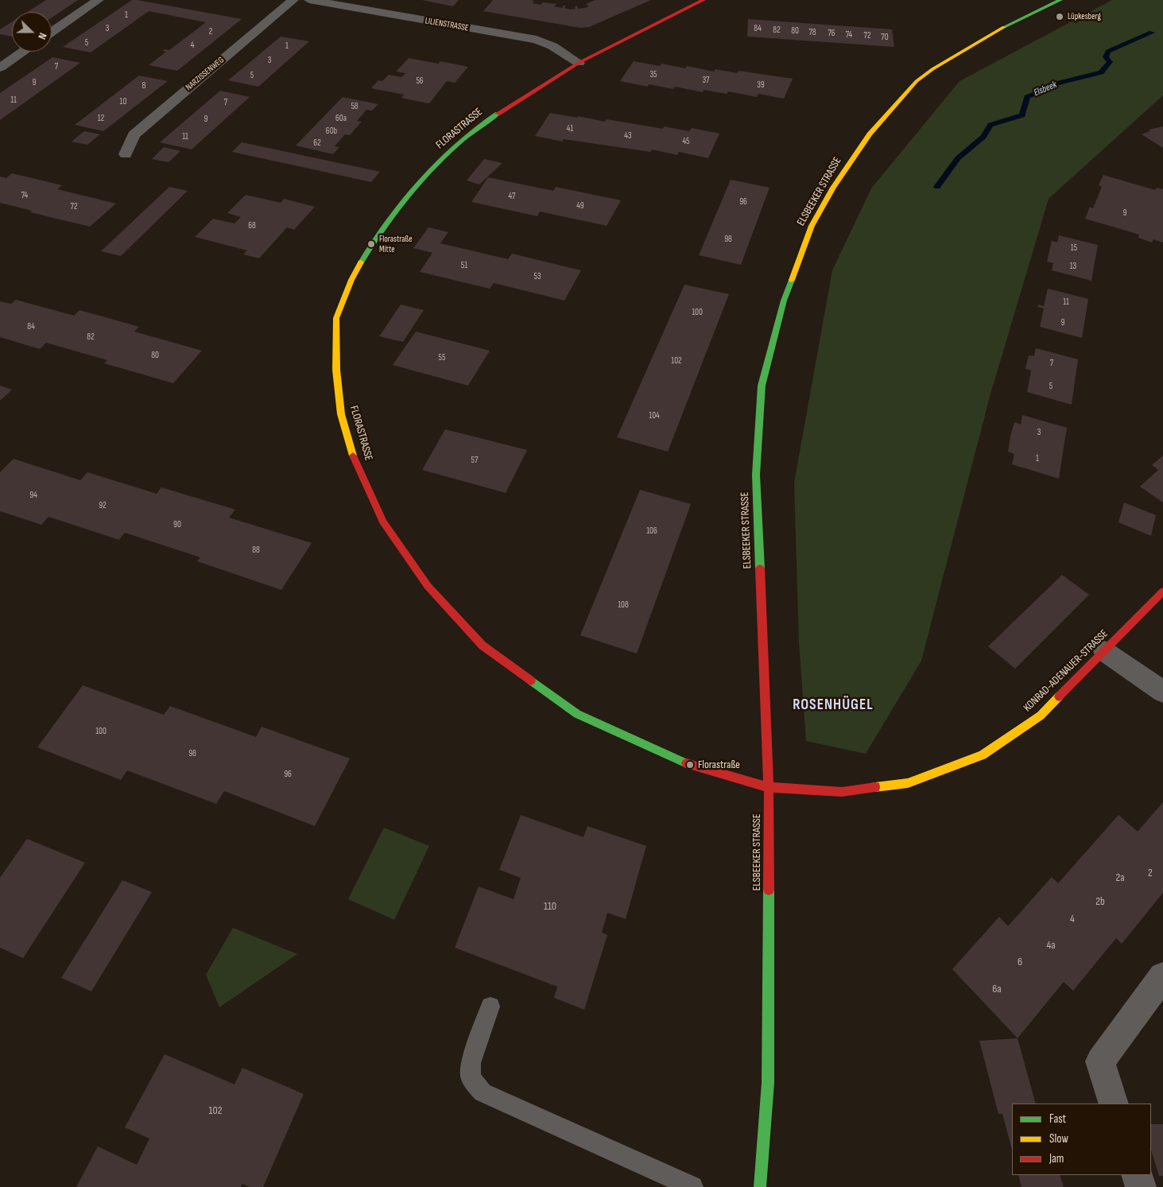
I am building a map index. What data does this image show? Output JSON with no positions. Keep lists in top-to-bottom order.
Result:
{
  "streets": {
    "street": [
      "LILIENSTRASSE",
      "NARZISSENWEG",
      "FLORASTRASSE",
      "ELSBEEKER STRASSE",
      "KONRAD-ADENAUER-STRASSE"
    ]
  },
  "crossings": [
    ["LILIENSTRASSE", "FLORASTRASSE"],
    ["FLORASTRASSE", "ELSBEEKER STRASSE"],
    ["FLORASTRASSE", "KONRAD-ADENAUER-STRASSE"],
    ["ELSBEEKER STRASSE", "KONRAD-ADENAUER-STRASSE"]
  ],
  "districts": ["ROSENHÜGEL"],
  "water": ["Elsbeek"],
  "places": ["Lüpkesberg", "Florastraße Mitte", "Florastraße"],
  "house_numbers": [
    "1",
    "3",
    "84",
    "82",
    "80",
    "2",
    "78",
    "76",
    "74",
    "72",
    "70",
    "5",
    "4",
    "1",
    "3",
    "7",
    "35",
    "5",
    "37",
    "56",
    "9",
    "39",
    "8",
    "11",
    "10",
    "7",
    "58",
    "12",
    "60a",
    "9",
    "41",
    "60b",
    "43",
    "11",
    "45",
    "62",
    "74",
    "47",
    "96",
    "49",
    "72",
    "9",
    "68",
    "98",
    "15",
    "51",
    "13",
    "53",
    "11",
    "100",
    "9",
    "84",
    "82",
    "80",
    "55",
    "102",
    "7",
    "5",
    "104",
    "3",
    "1",
    "57",
    "94",
    "92",
    "90",
    "106",
    "88",
    "108",
    "100",
    "98",
    "96",
    "2",
    "2a",
    "2b",
    "110",
    "4",
    "4a",
    "6",
    "6a",
    "102"
  ],
  "legend": ["Fast", "Slow", "Jam"],
  "north": "right"
}
